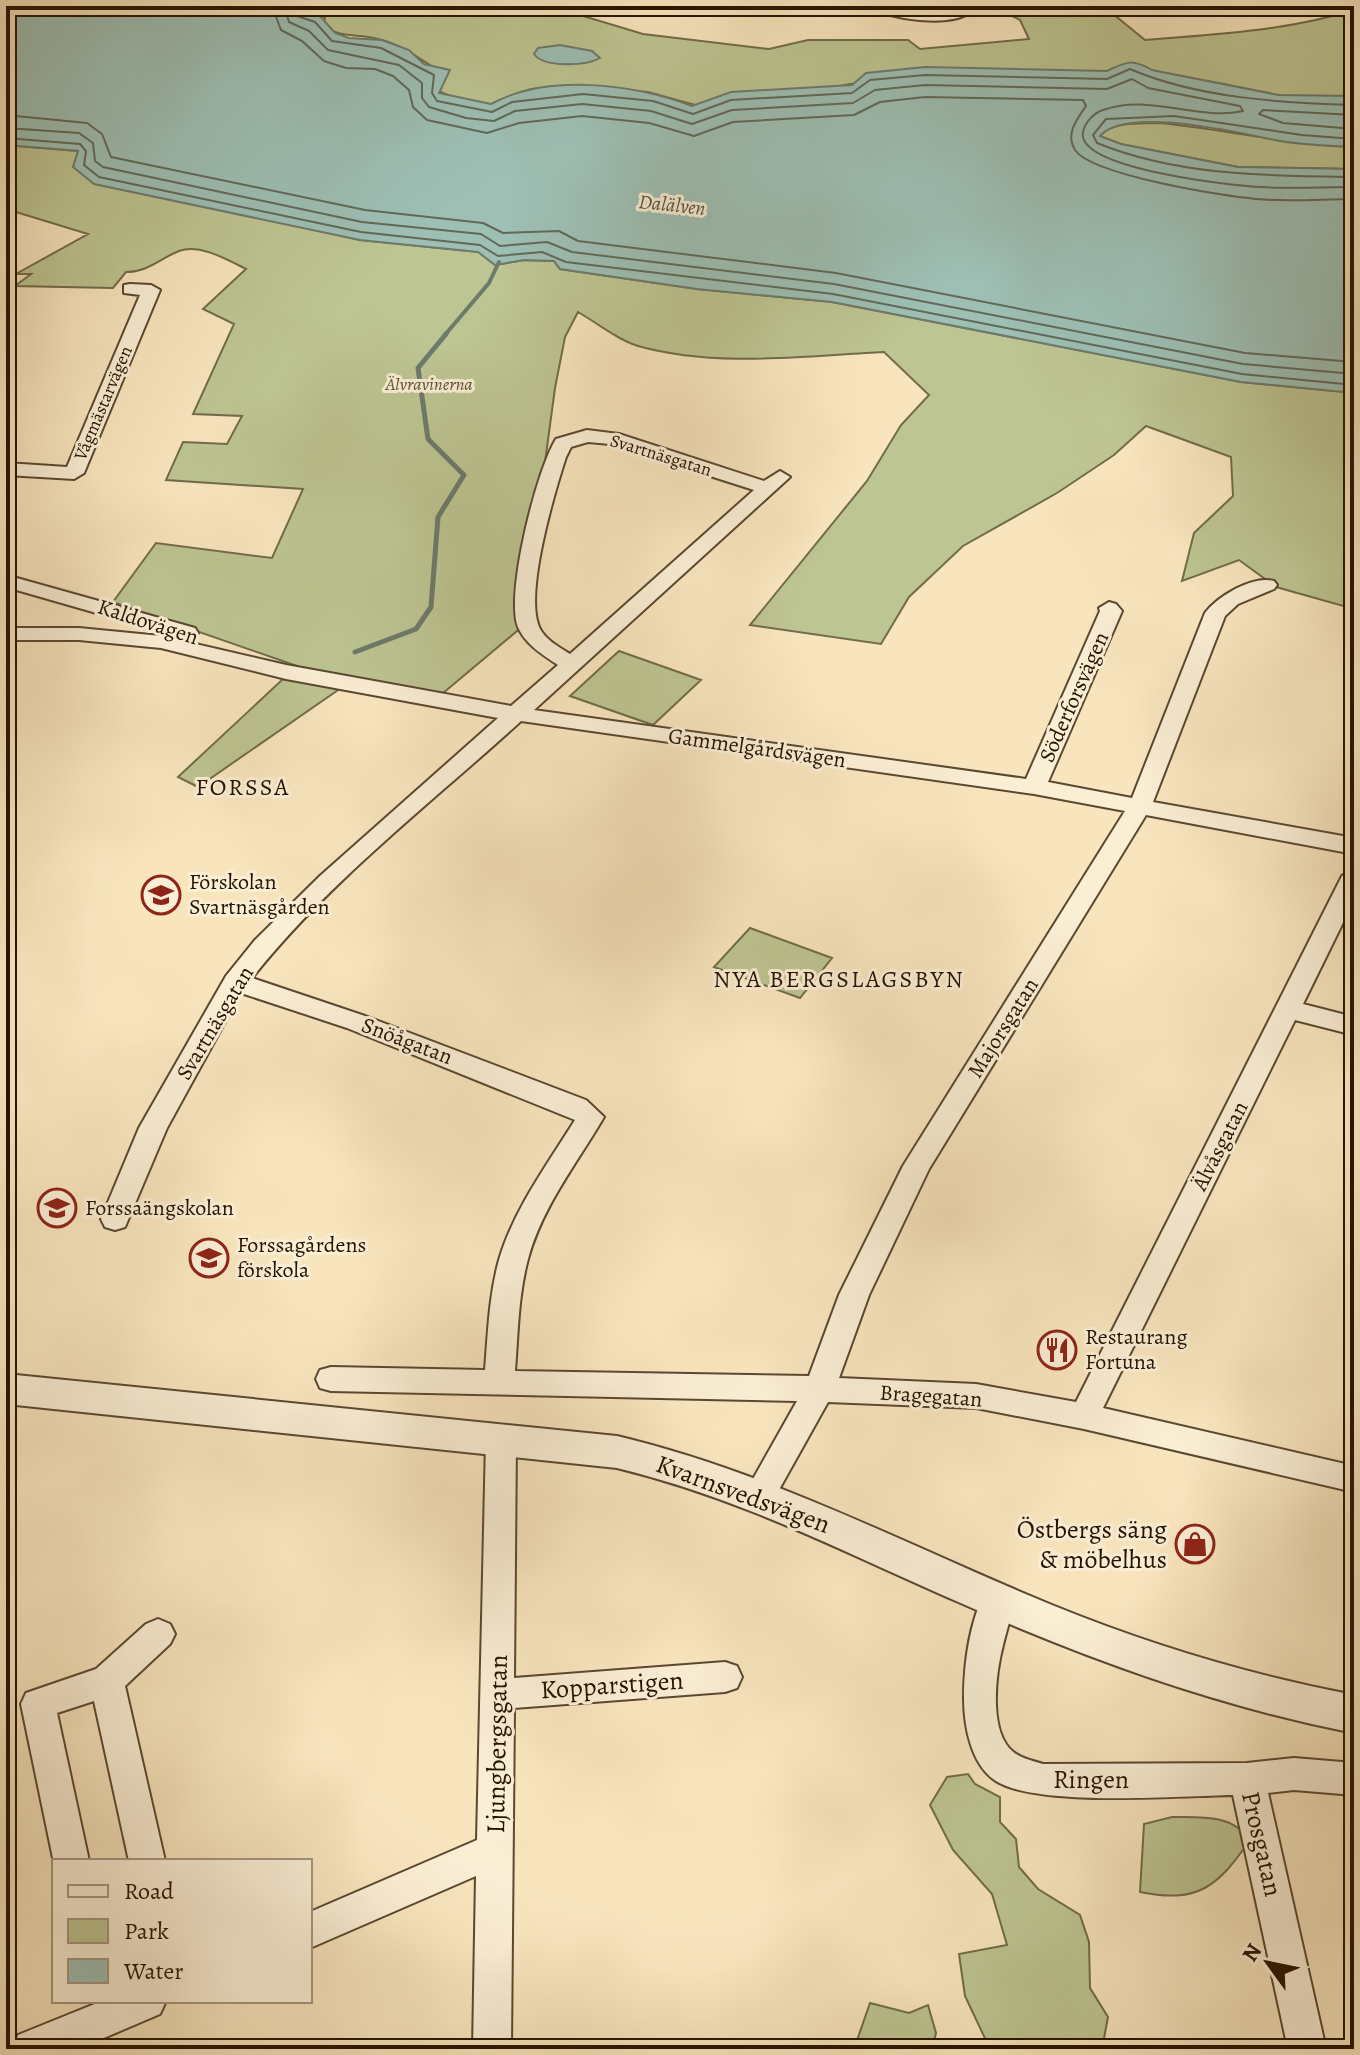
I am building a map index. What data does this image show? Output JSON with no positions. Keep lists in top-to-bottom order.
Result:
{
  "streets": {
    "street": [
      "Vågmästarvägen",
      "Svartnäsgatan",
      "Kaldovägen",
      "Söderforsvägen",
      "Gammelgårdsvägen",
      "Majorsgatan",
      "Snöågatan",
      "Älvåsgatan",
      "Bragegatan",
      "Kvarnsvedsvägen",
      "Kopparstigen",
      "Ljungbergsgatan",
      "Ringen",
      "Prosgatan"
    ]
  },
  "crossings": [
    ["Svartnäsgatan", "Gammelgårdsvägen"],
    ["Svartnäsgatan", "Snöågatan"],
    ["Kaldovägen", "Gammelgårdsvägen"],
    ["Söderforsvägen", "Gammelgårdsvägen"],
    ["Gammelgårdsvägen", "Majorsgatan"],
    ["Majorsgatan", "Bragegatan"],
    ["Majorsgatan", "Kvarnsvedsvägen"],
    ["Snöågatan", "Bragegatan"],
    ["Älvåsgatan", "Bragegatan"],
    ["Kvarnsvedsvägen", "Ljungbergsgatan"],
    ["Kvarnsvedsvägen", "Ringen"],
    ["Kopparstigen", "Ljungbergsgatan"],
    ["Ringen", "Prosgatan"]
  ],
  "districts": ["FORSSA", "NYA BERGSLAGSBYN"],
  "water": ["Dalälven"],
  "parks": ["Älvravinerna"],
  "places": {
    "school or university": ["Förskolan Svartnäsgården", "Forssaängskolan", "Forssagårdens förskola"],
    "restaurant": ["Restaurang Fortuna"],
    "shop": ["Östbergs säng & möbelhus"]
  },
  "legend": ["Road", "Park", "Water"],
  "north": "top left"
}
